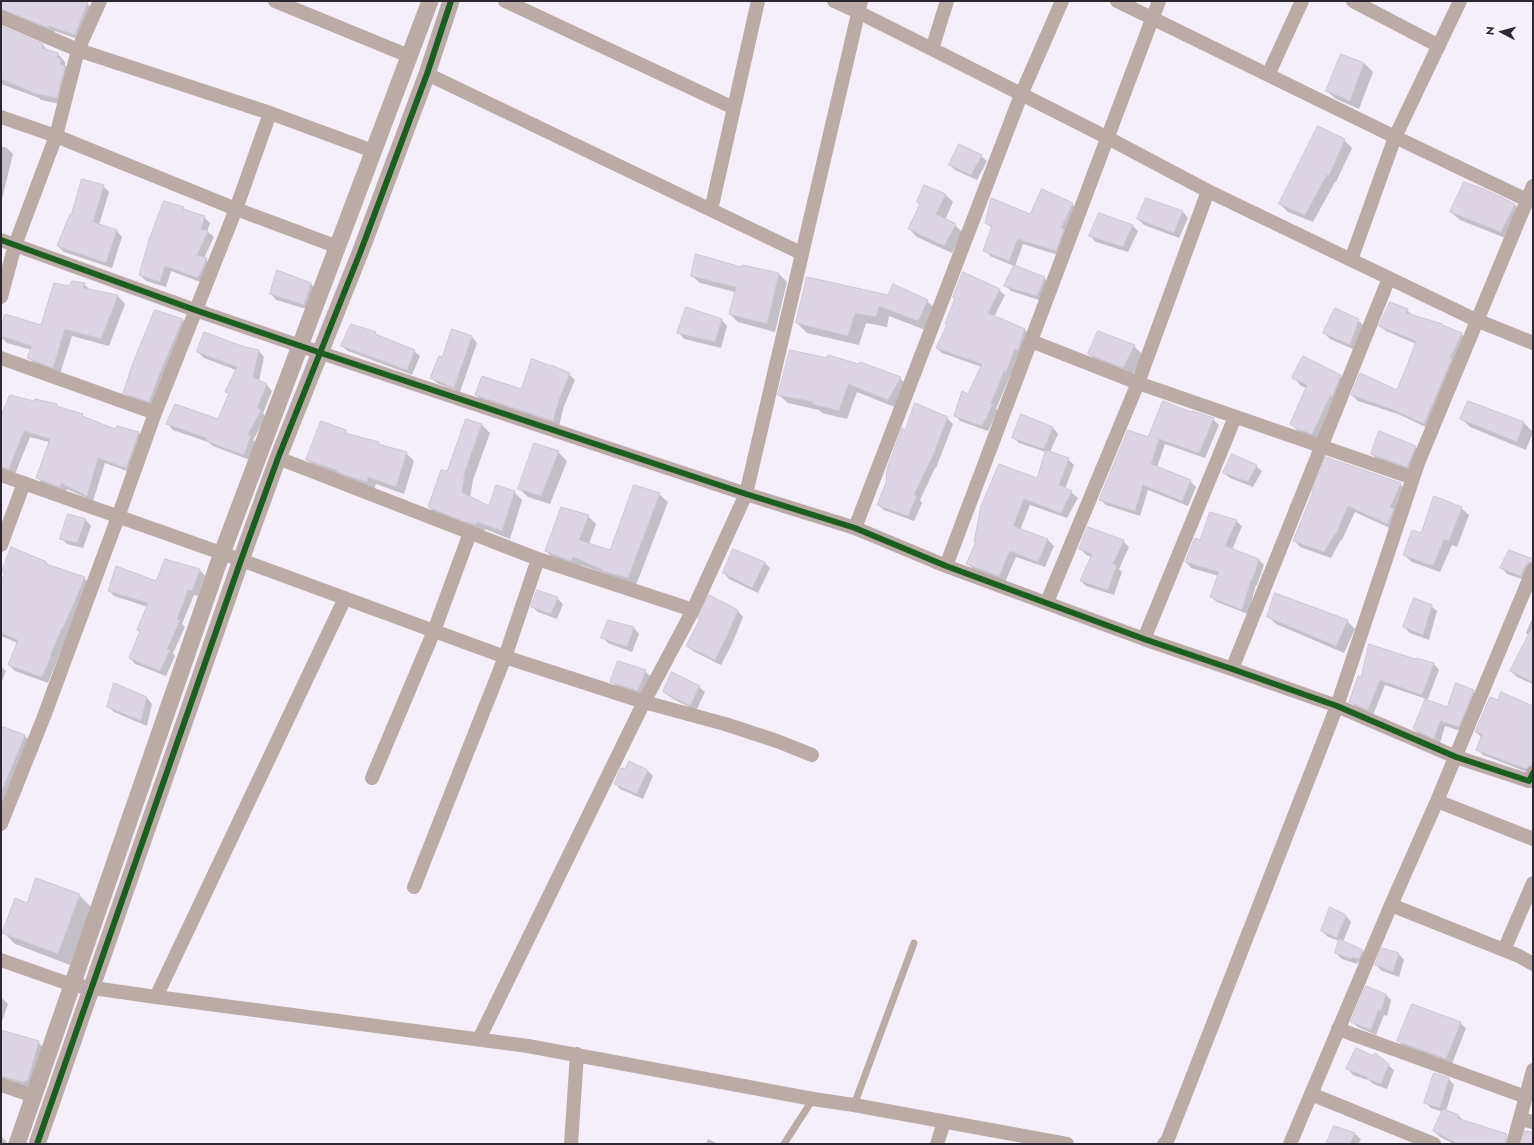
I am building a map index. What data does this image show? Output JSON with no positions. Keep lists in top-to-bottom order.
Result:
{
  "north": "left"
}
